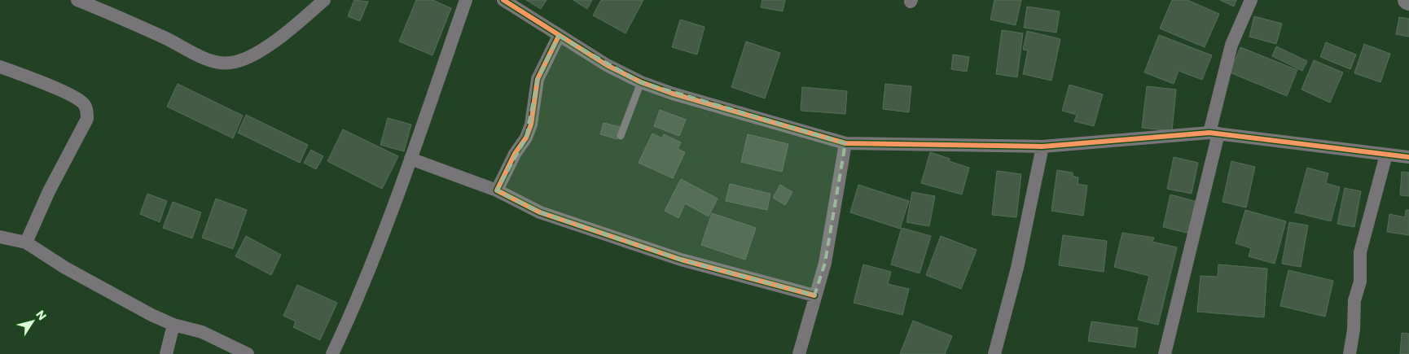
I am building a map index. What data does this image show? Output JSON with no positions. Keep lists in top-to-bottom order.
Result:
{
  "north": "top right"
}
